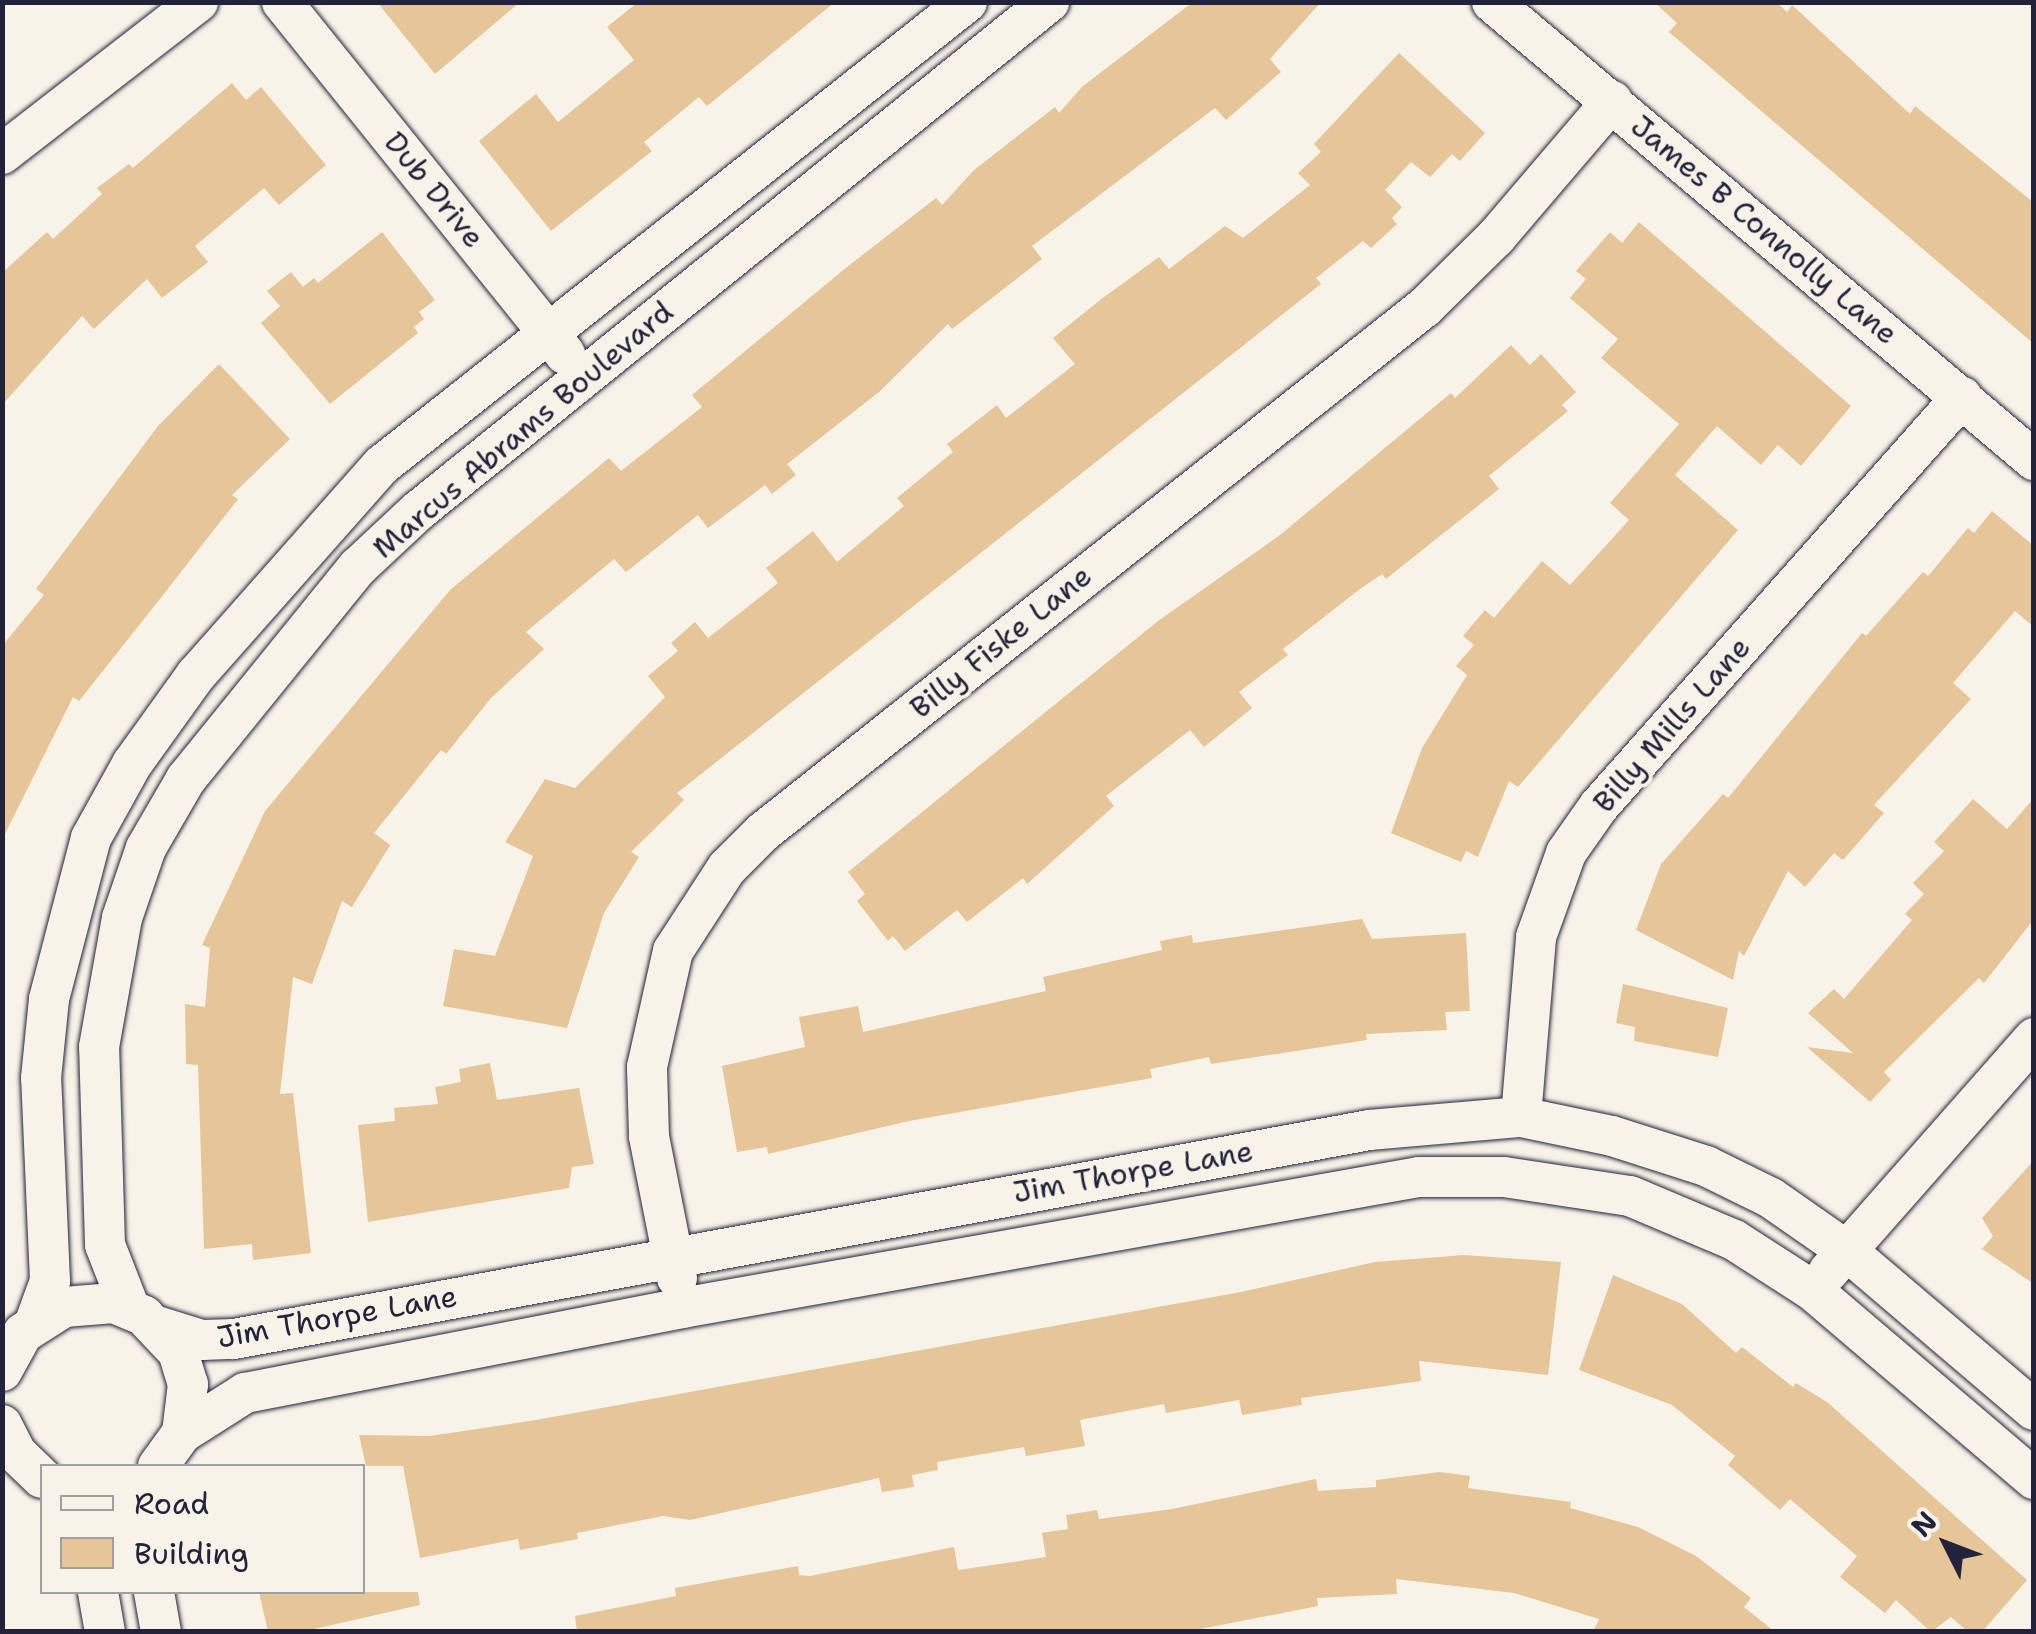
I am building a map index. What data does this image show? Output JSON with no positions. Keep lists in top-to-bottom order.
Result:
{
  "streets": {
    "street": [
      "Dub Drive",
      "James B Connolly Lane",
      "Marcus Abrams Boulevard",
      "Billy Fiske Lane",
      "Billy Mills Lane",
      "Jim Thorpe Lane"
    ]
  },
  "crossings": [
    ["Dub Drive", "Marcus Abrams Boulevard"],
    ["James B Connolly Lane", "Billy Fiske Lane"],
    ["James B Connolly Lane", "Billy Mills Lane"],
    ["Marcus Abrams Boulevard", "Jim Thorpe Lane"],
    ["Billy Fiske Lane", "Jim Thorpe Lane"],
    ["Billy Mills Lane", "Jim Thorpe Lane"]
  ],
  "legend": ["Road", "Building"],
  "north": "top left"
}
